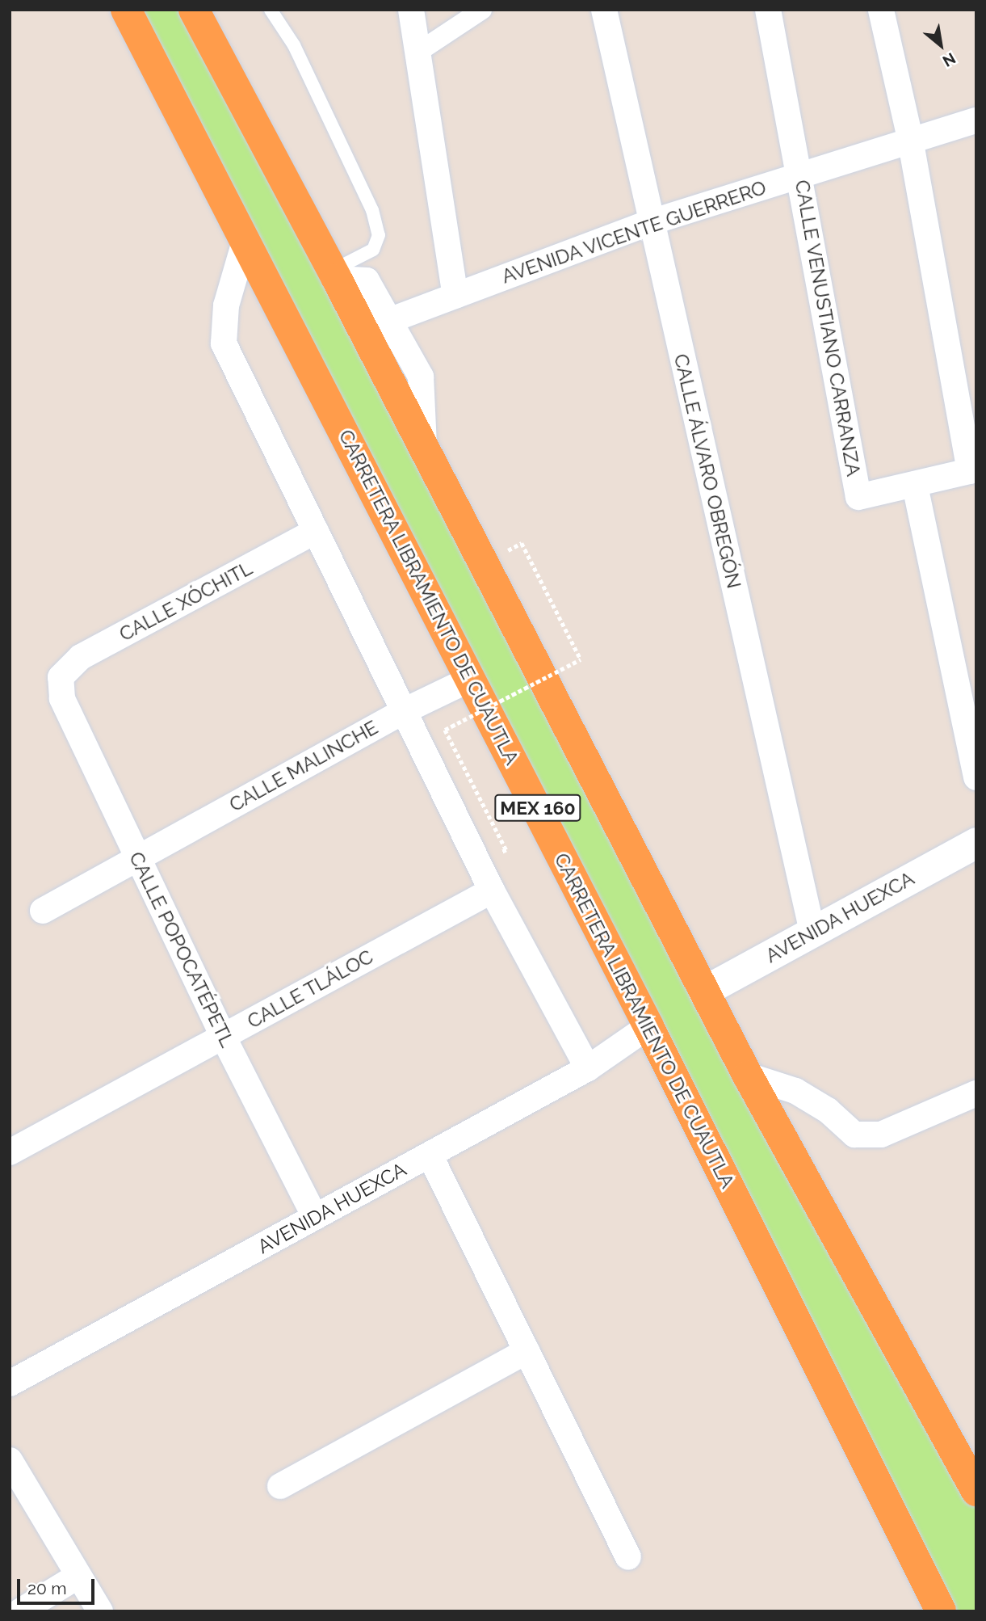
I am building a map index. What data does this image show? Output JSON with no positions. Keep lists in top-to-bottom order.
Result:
{
  "streets": {
    "highway": ["CARRETERA LIBRAMIENTO DE CUAUTLA", "MEX 160"],
    "street": [
      "AVENIDA VICENTE GUERRERO",
      "CALLE VENUSTIANO CARRANZA",
      "CALLE ÁLVARO OBREGÓN",
      "CALLE XÓCHITL",
      "CALLE MALINCHE",
      "AVENIDA HUEXCA",
      "CALLE POPOCATÉPETL",
      "CALLE TLÁLOC"
    ]
  },
  "crossings": [
    ["AVENIDA VICENTE GUERRERO", "CALLE VENUSTIANO CARRANZA"],
    ["AVENIDA VICENTE GUERRERO", "CALLE ÁLVARO OBREGÓN"],
    ["CALLE ÁLVARO OBREGÓN", "AVENIDA HUEXCA"],
    ["CARRETERA LIBRAMIENTO DE CUAUTLA", "CALLE MALINCHE"],
    ["CARRETERA LIBRAMIENTO DE CUAUTLA", "AVENIDA HUEXCA"],
    ["CALLE XÓCHITL", "CALLE POPOCATÉPETL"],
    ["CALLE MALINCHE", "CALLE POPOCATÉPETL"],
    ["MEX 160", "AVENIDA HUEXCA"],
    ["AVENIDA HUEXCA", "CALLE POPOCATÉPETL"],
    ["CALLE POPOCATÉPETL", "CALLE TLÁLOC"]
  ],
  "scale_bar": "20 m",
  "north": "bottom right"
}
